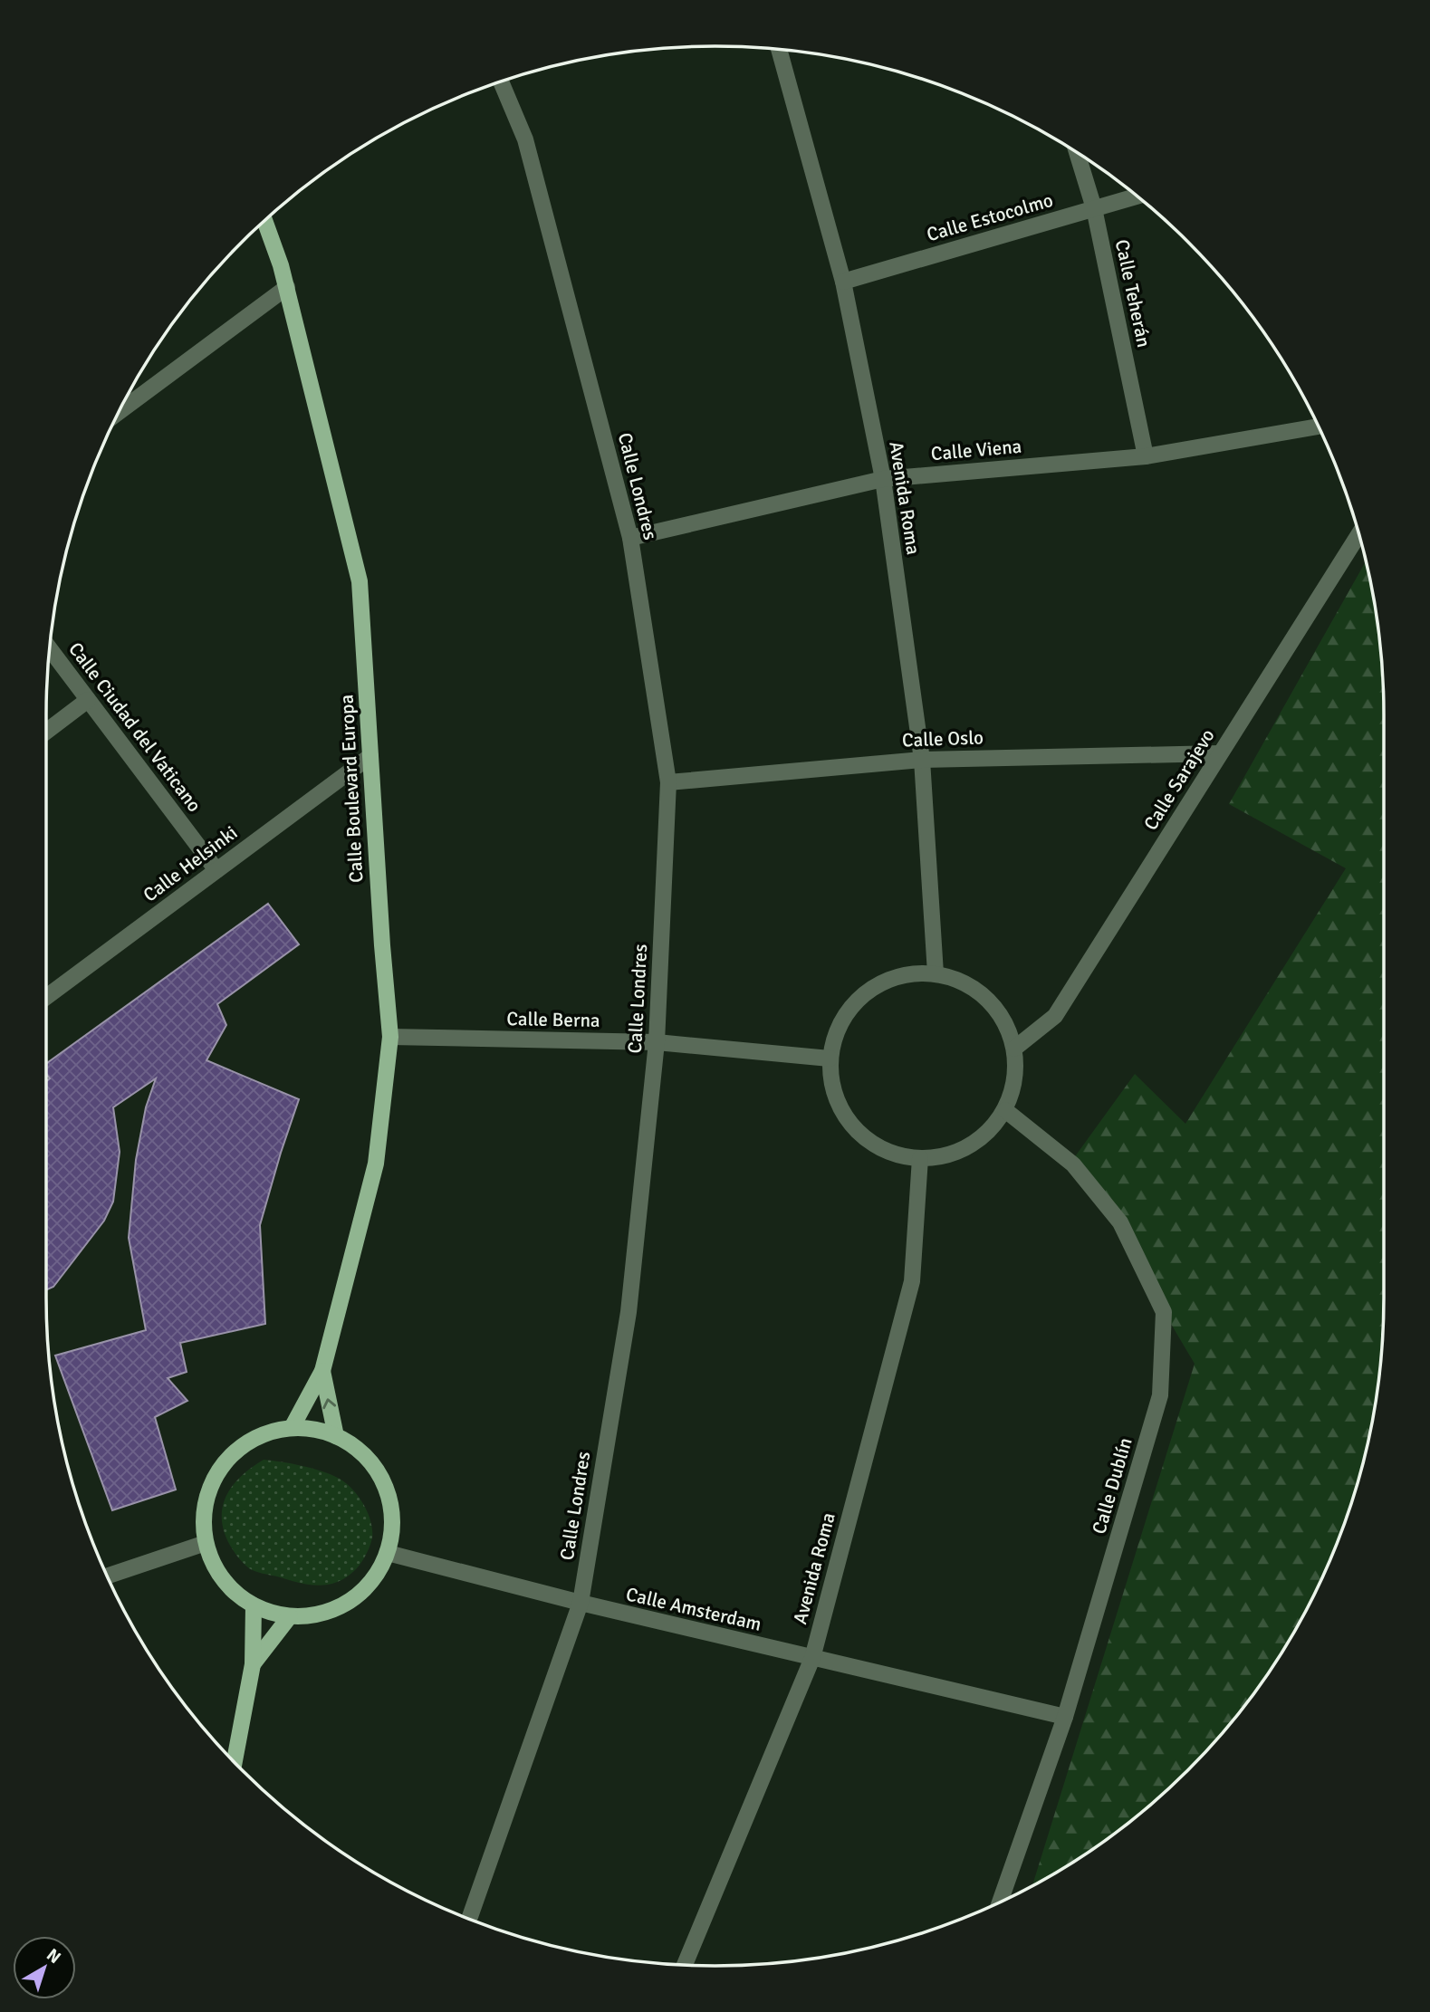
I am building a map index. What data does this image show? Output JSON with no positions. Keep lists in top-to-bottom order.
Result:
{
  "streets": {
    "main road": ["Calle Boulevard Europa"],
    "street": [
      "Calle Estocolmo",
      "Calle Teherán",
      "Calle Viena",
      "Calle Londres",
      "Avenida Roma",
      "Calle Ciudad del Vaticano",
      "Calle Oslo",
      "Calle Sarajevo",
      "Calle Helsinki",
      "Calle Berna",
      "Calle Dublín",
      "Calle Amsterdam"
    ]
  },
  "crossings": [
    ["Calle Estocolmo", "Calle Teherán"],
    ["Calle Estocolmo", "Avenida Roma"],
    ["Calle Teherán", "Calle Viena"],
    ["Calle Viena", "Calle Londres"],
    ["Calle Viena", "Avenida Roma"],
    ["Calle Londres", "Calle Oslo"],
    ["Calle Londres", "Calle Berna"],
    ["Calle Londres", "Calle Amsterdam"],
    ["Avenida Roma", "Calle Oslo"],
    ["Avenida Roma", "Calle Sarajevo"],
    ["Avenida Roma", "Calle Berna"],
    ["Avenida Roma", "Calle Dublín"],
    ["Avenida Roma", "Calle Amsterdam"],
    ["Calle Ciudad del Vaticano", "Calle Helsinki"],
    ["Calle Oslo", "Calle Sarajevo"],
    ["Calle Sarajevo", "Calle Berna"],
    ["Calle Sarajevo", "Calle Dublín"],
    ["Calle Boulevard Europa", "Calle Helsinki"],
    ["Calle Boulevard Europa", "Calle Berna"],
    ["Calle Boulevard Europa", "Calle Amsterdam"],
    ["Calle Berna", "Calle Dublín"],
    ["Calle Dublín", "Calle Amsterdam"]
  ],
  "north": "top right"
}
